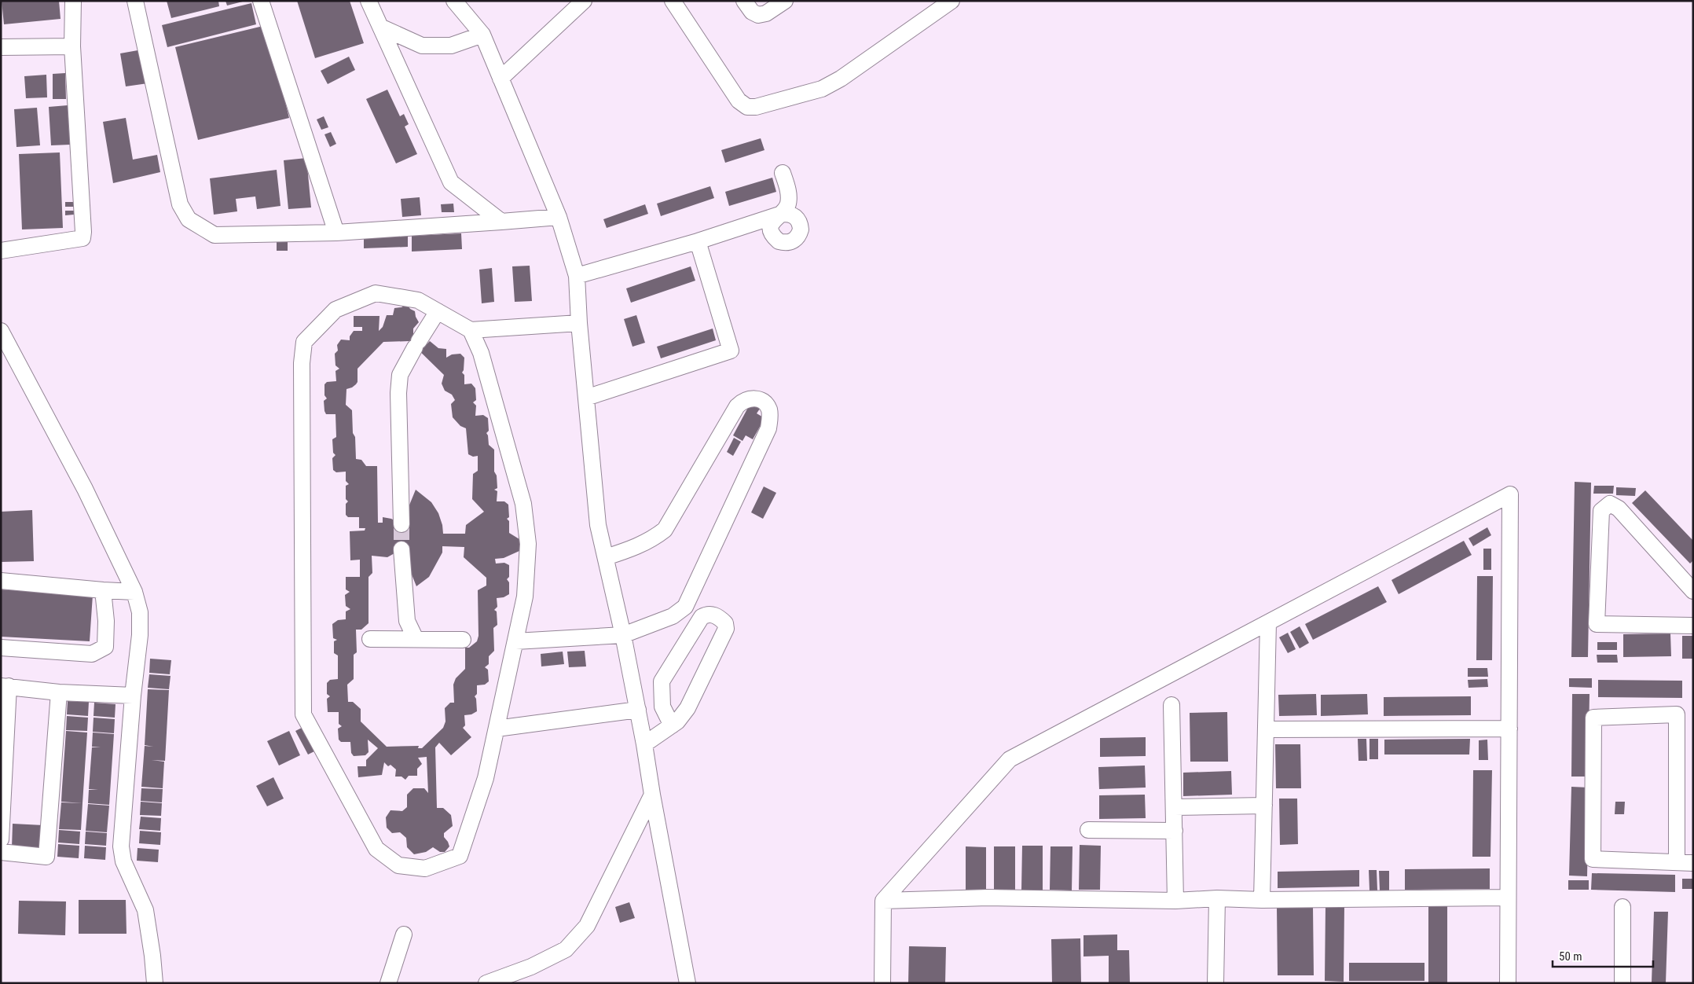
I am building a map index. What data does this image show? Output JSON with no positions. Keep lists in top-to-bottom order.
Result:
{
  "scale_bar": "50 m"
}
